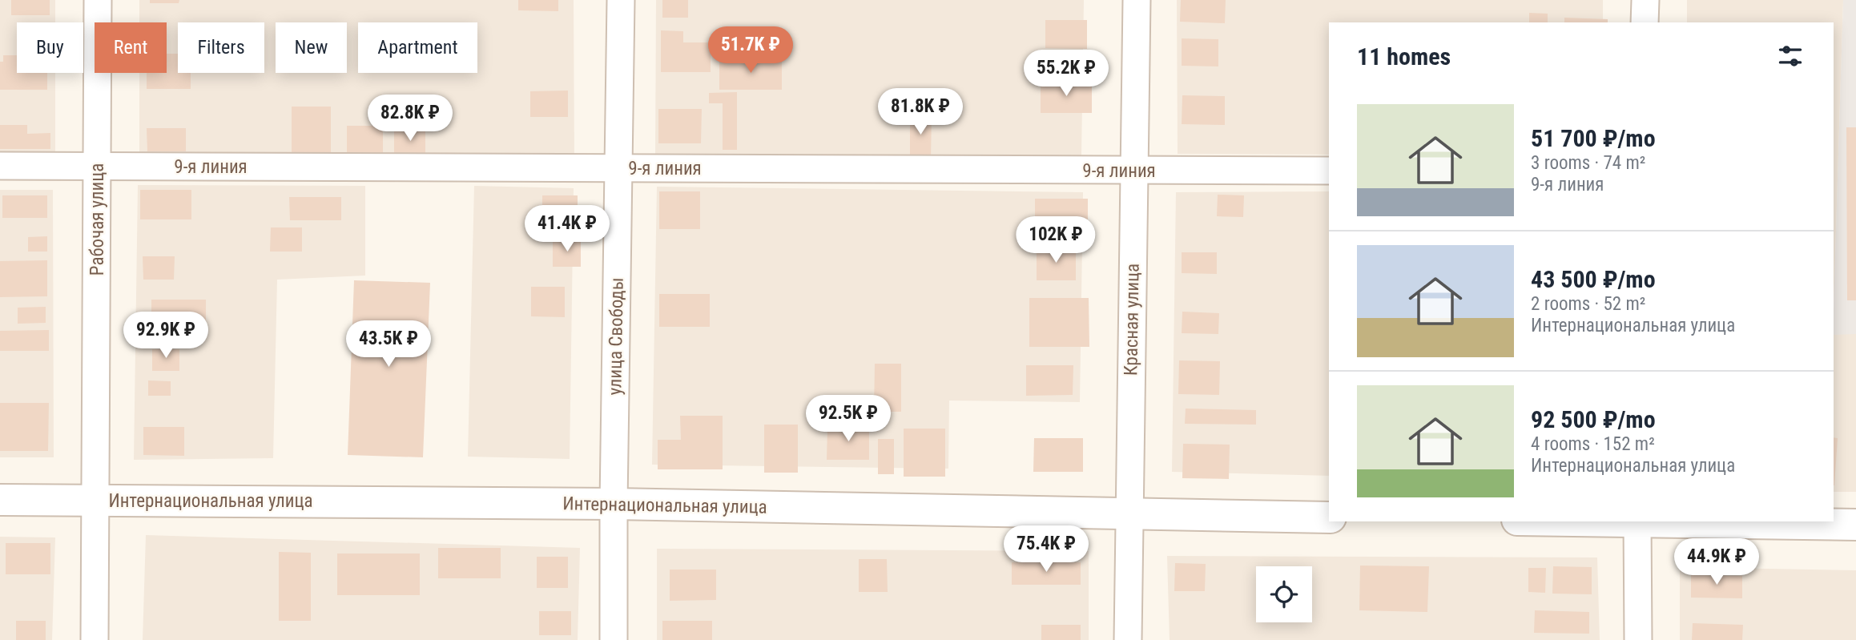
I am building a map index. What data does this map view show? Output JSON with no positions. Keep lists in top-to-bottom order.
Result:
{
  "streets": {
    "street": [
      "9-я линия",
      "Рабочая улица",
      "Красная улица",
      "улица Свободы",
      "Интернациональная улица"
    ]
  },
  "crossings": [
    ["9-я линия", "Рабочая улица"],
    ["9-я линия", "Красная улица"],
    ["9-я линия", "улица Свободы"],
    ["Рабочая улица", "Интернациональная улица"],
    ["Красная улица", "Интернациональная улица"],
    ["улица Свободы", "Интернациональная улица"]
  ],
  "page": {
    "chip": [
      "Buy",
      "Rent",
      "Filters",
      "New",
      "Apartment"
    ],
    "heading": "11 homes",
    "price": [
      "51.7K ₽",
      "55.2K ₽",
      "81.8K ₽",
      "82.8K ₽",
      "41.4K ₽",
      "102K ₽",
      "92.9K ₽",
      "43.5K ₽",
      "92.5K ₽",
      "75.4K ₽",
      "44.9K ₽"
    ],
    "list": [
      {
        "name": "51 700 ₽/mo",
        "note": "3 rooms · 74 m² · 9-я линия"
      },
      {
        "name": "43 500 ₽/mo",
        "note": "2 rooms · 52 m² · Интернациональная улица"
      },
      {
        "name": "92 500 ₽/mo",
        "note": "4 rooms · 152 m² · Интернациональная улица"
      }
    ]
  }
}
